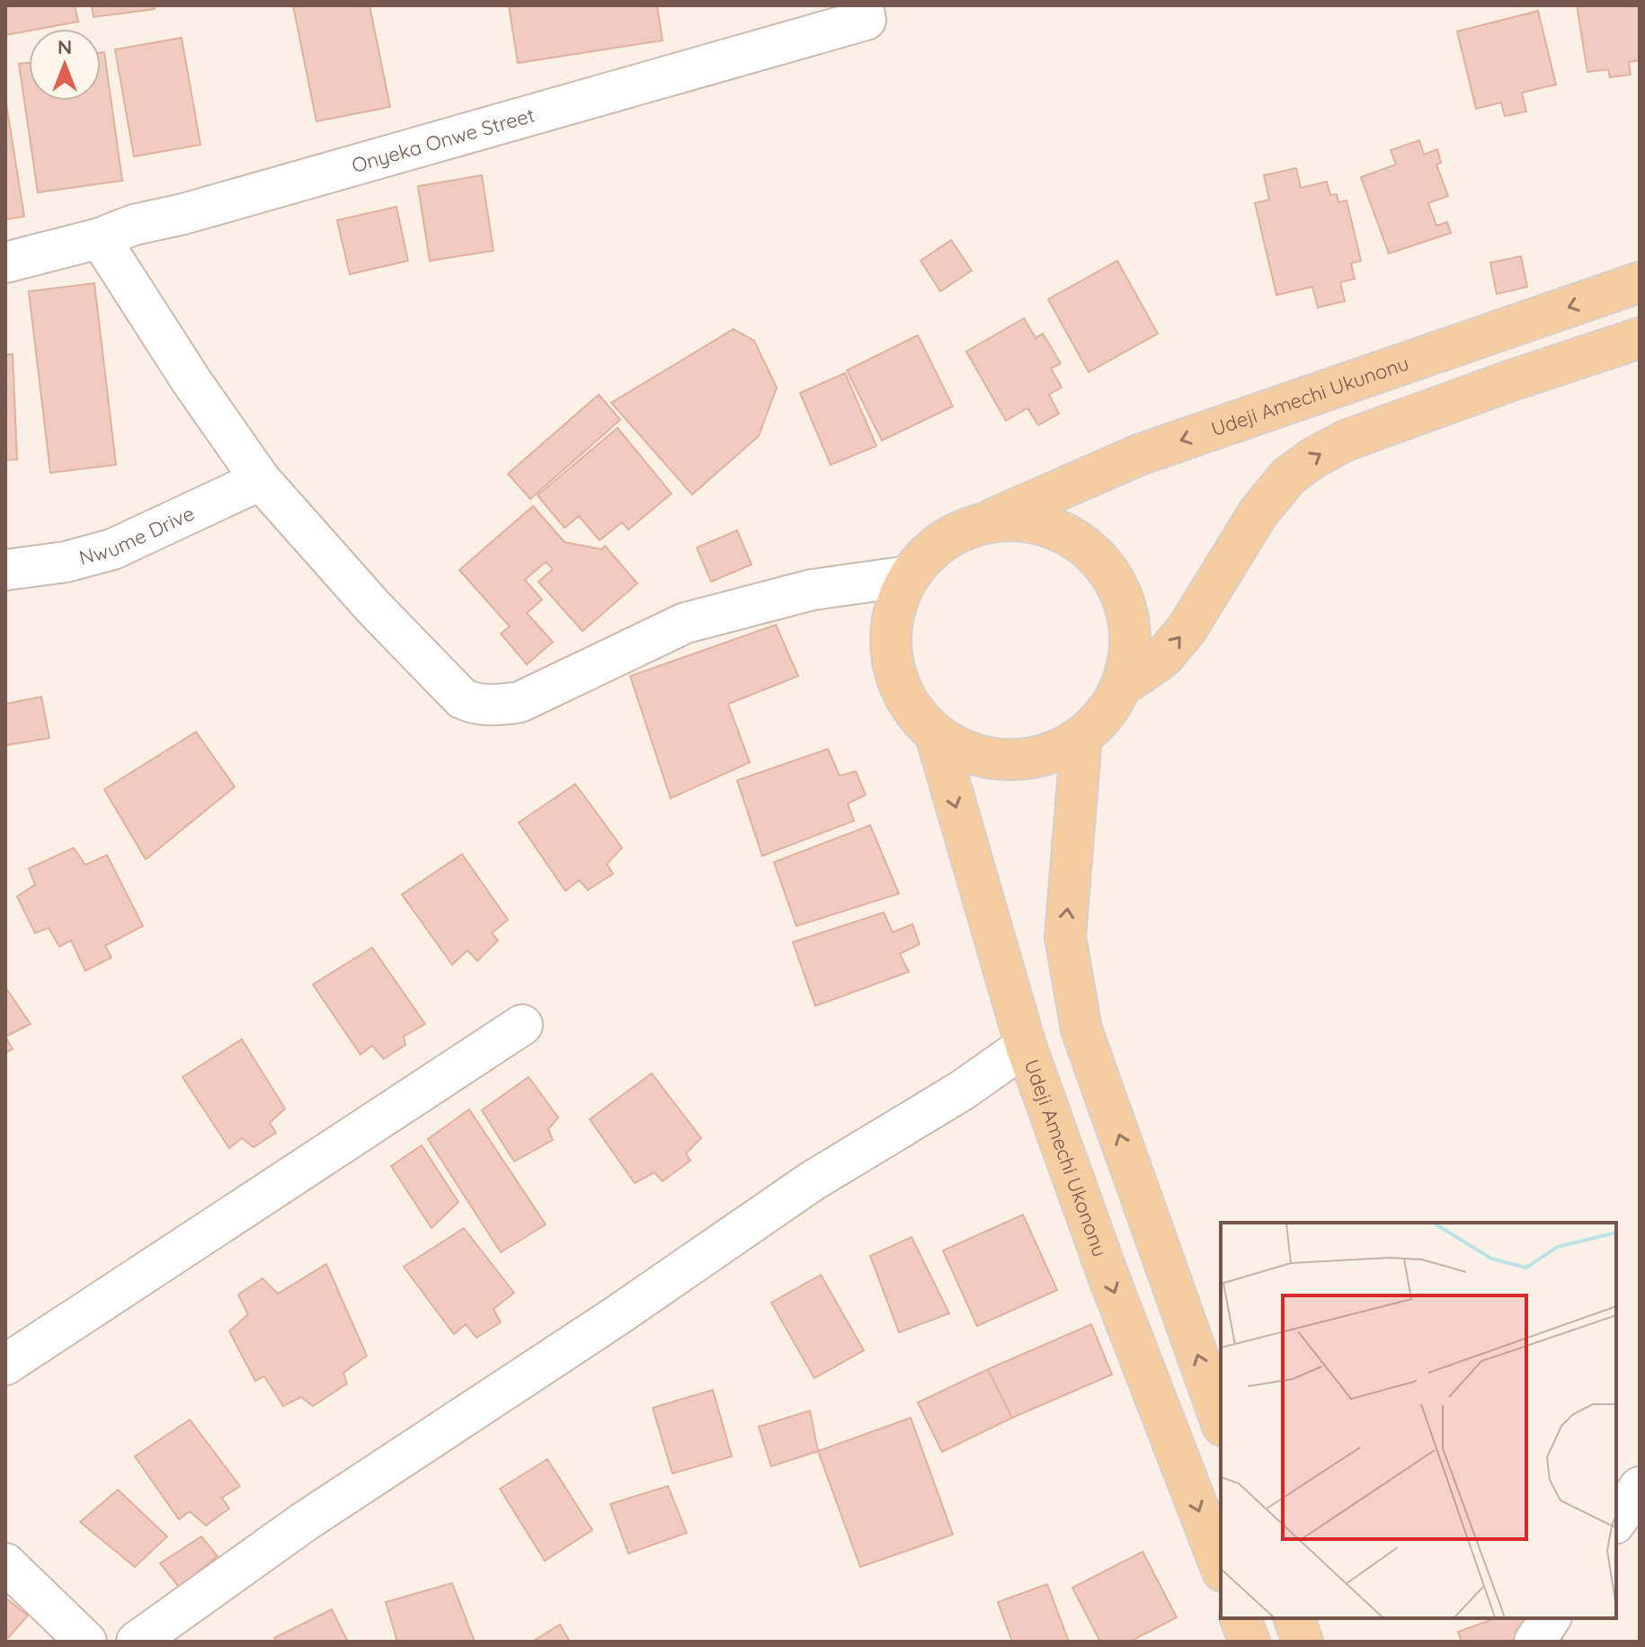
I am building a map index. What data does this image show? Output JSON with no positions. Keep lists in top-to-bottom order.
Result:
{
  "streets": {
    "main road": ["Udeji Amechi Ukunonu", "Udeji Amechi Ukononu"],
    "street": ["Onyeka Onwe Street", "Nwume Drive"]
  },
  "crossings": [
    ["Udeji Amechi Ukunonu", "Udeji Amechi Ukononu"]
  ],
  "north": "top"
}
